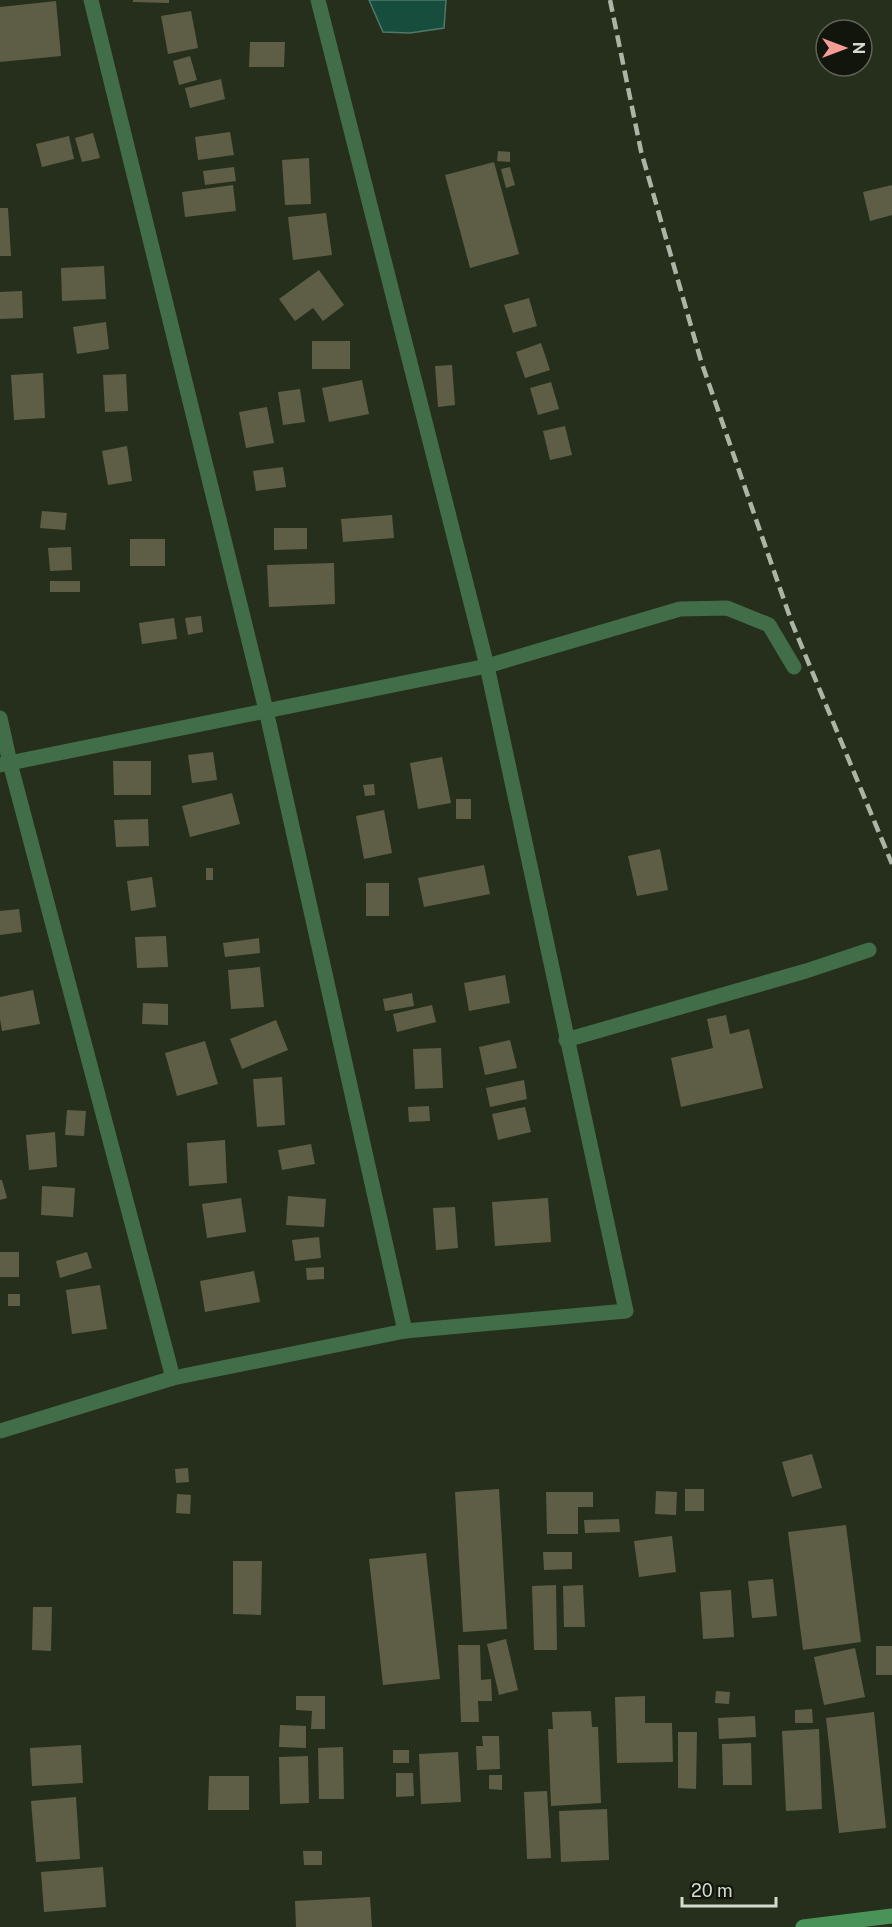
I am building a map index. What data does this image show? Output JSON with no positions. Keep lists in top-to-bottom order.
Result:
{
  "scale_bar": "20 m",
  "north": "right"
}
